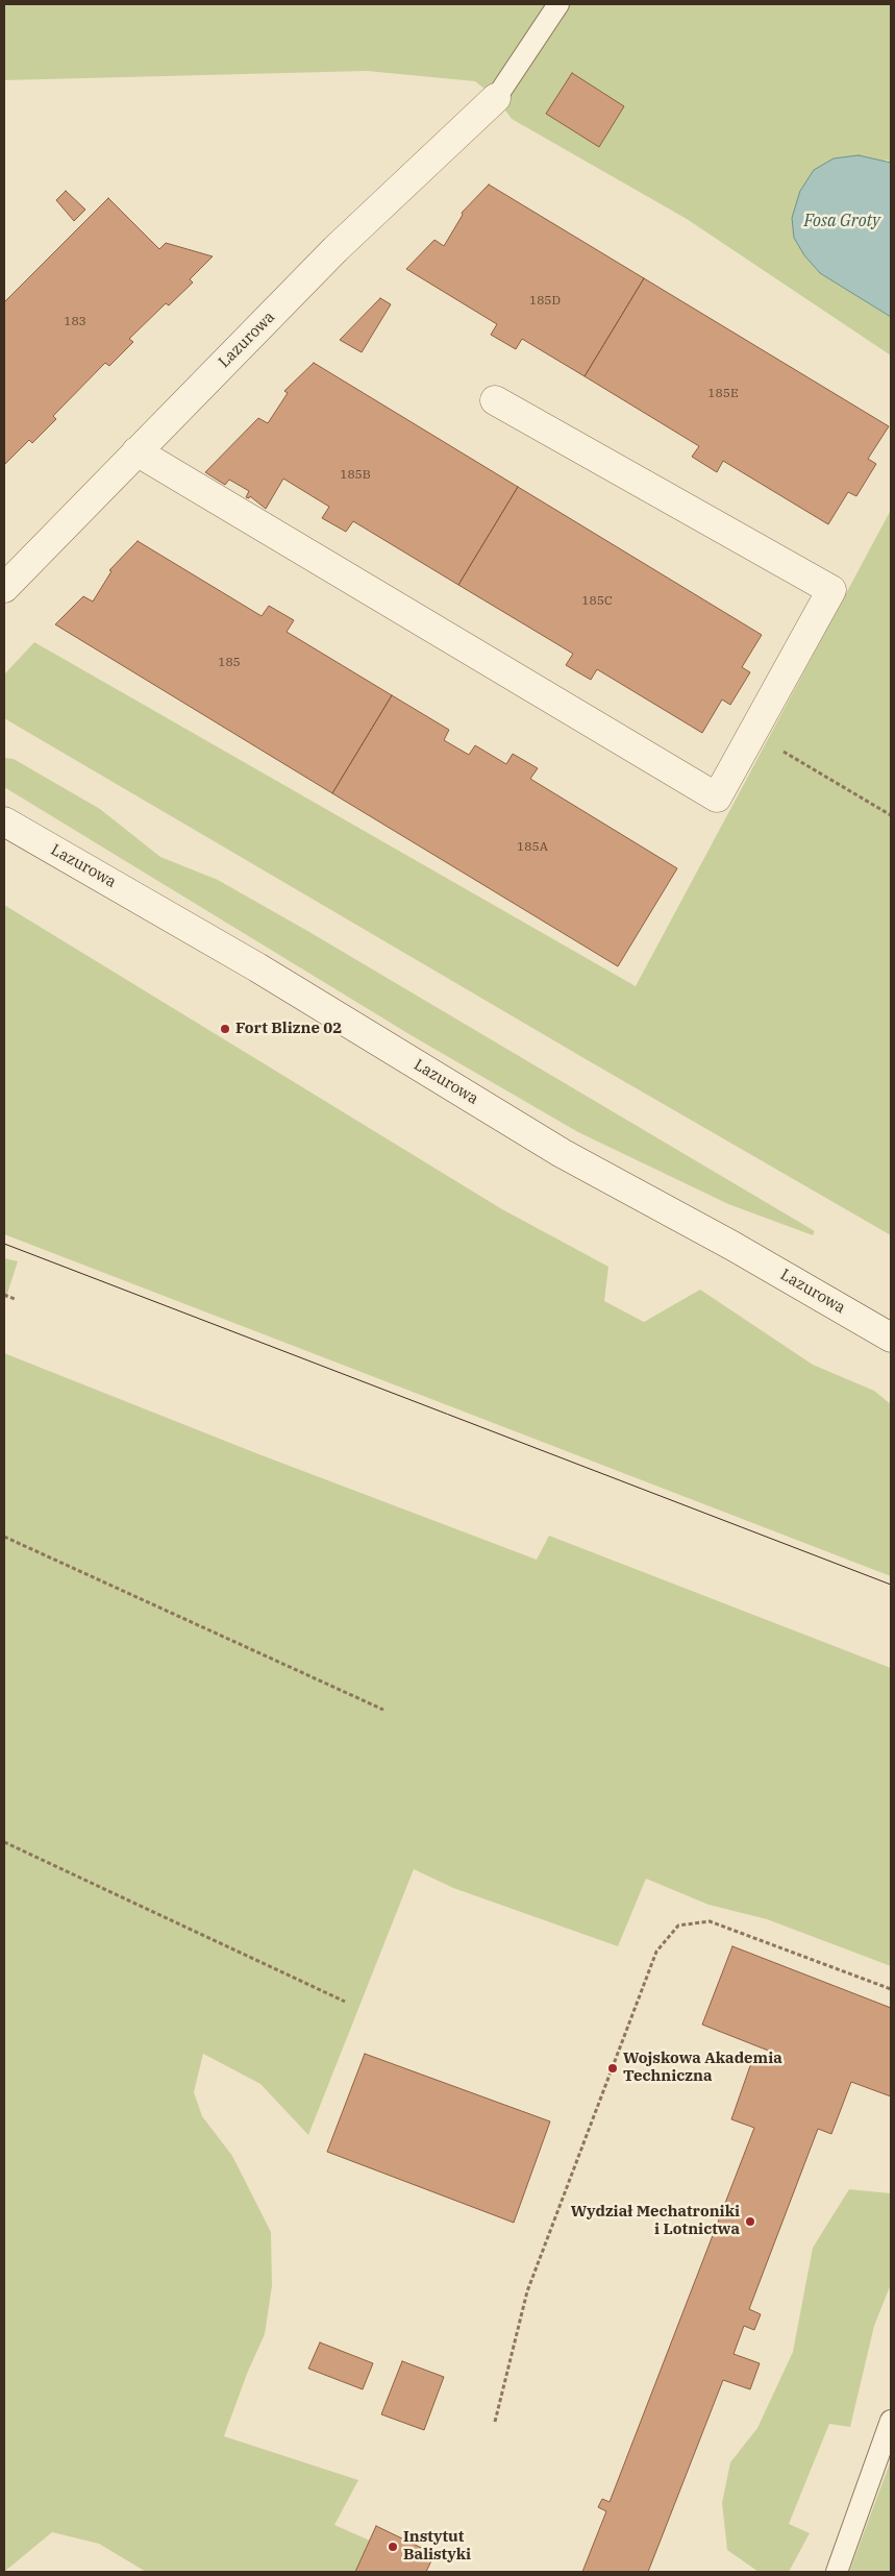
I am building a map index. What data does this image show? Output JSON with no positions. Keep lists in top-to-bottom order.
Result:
{
  "streets": {
    "street": ["Lazurowa"]
  },
  "water": ["Fosa Groty"],
  "places": [
    "Fort Blizne 02",
    "Wojskowa Akademia Techniczna",
    "Wydział Mechatroniki i Lotnictwa",
    "Instytut Balistyki"
  ],
  "house_numbers": [
    "185D",
    "183",
    "185E",
    "185B",
    "185C",
    "185",
    "185A"
  ]
}
